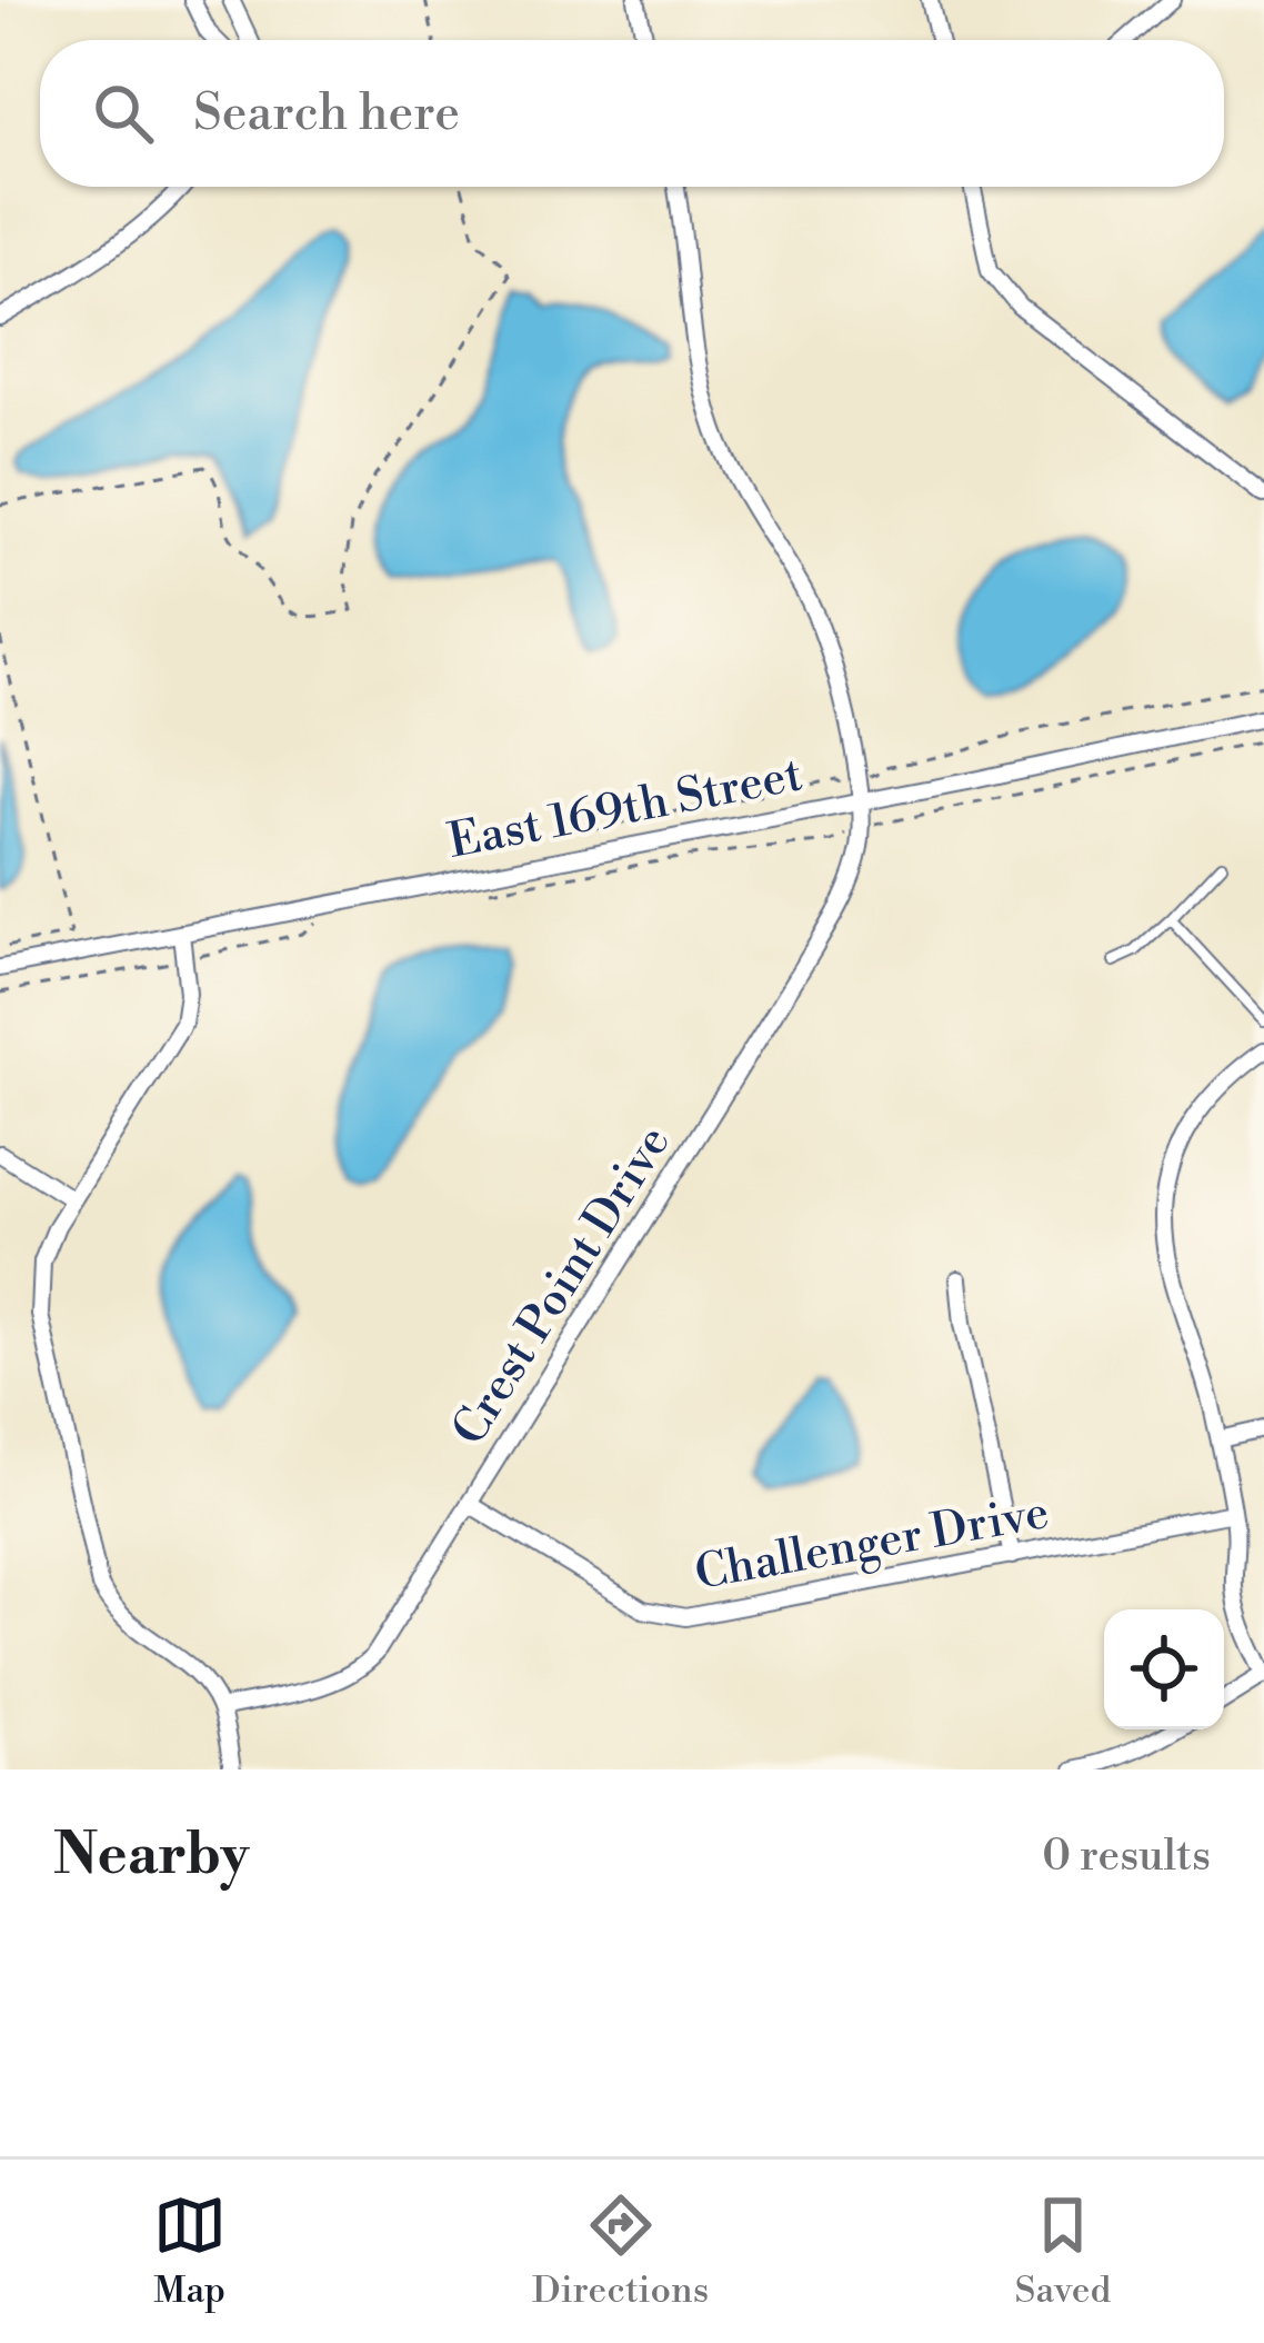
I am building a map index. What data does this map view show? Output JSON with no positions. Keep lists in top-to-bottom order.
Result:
{
  "streets": {
    "street": ["East 169th Street", "Crest Point Drive", "Challenger Drive"]
  },
  "crossings": [
    ["East 169th Street", "Crest Point Drive"],
    ["Crest Point Drive", "Challenger Drive"]
  ],
  "page": {
    "search": "Search here",
    "heading": ["Nearby", "0 results"],
    "nav": ["Map", "Directions", "Saved"]
  }
}
